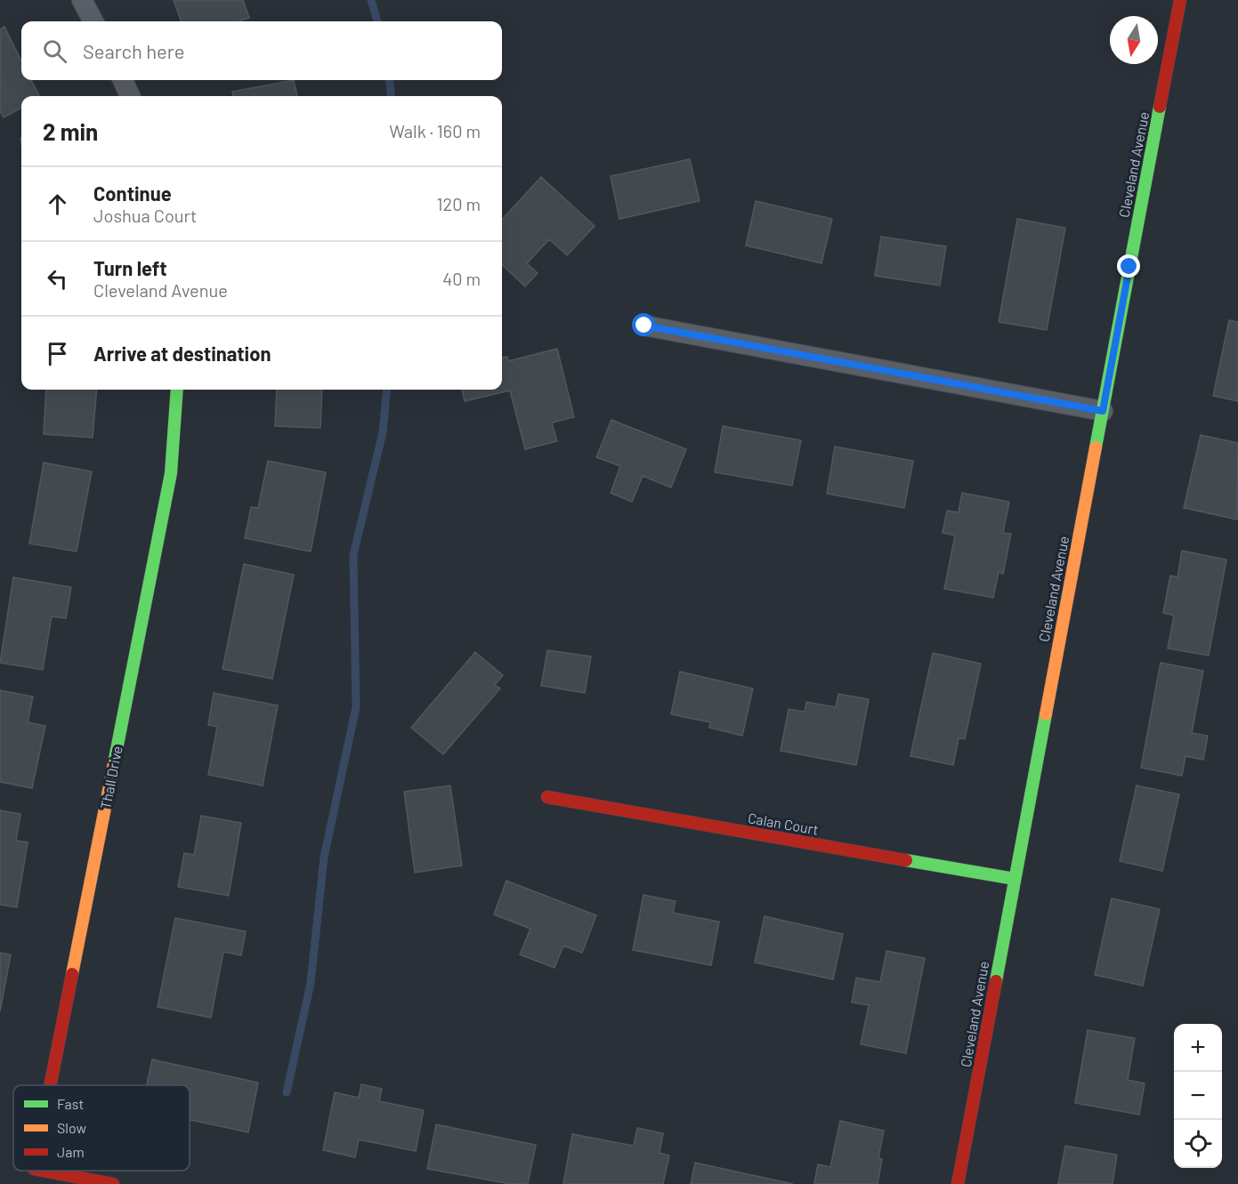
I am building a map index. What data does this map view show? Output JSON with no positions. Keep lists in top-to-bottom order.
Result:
{
  "streets": {
    "street": ["Cleveland Avenue", "Thall Drive", "Calan Court"]
  },
  "crossings": [
    ["Cleveland Avenue", "Calan Court"]
  ],
  "legend": ["Fast", "Slow", "Jam"],
  "north": "bottom",
  "page": {
    "search": "Search here",
    "heading": ["2 min", "Walk · 160 m"],
    "list": [
      ["Continue", "Joshua Court", "120 m"],
      ["Turn left", "Cleveland Avenue", "40 m"],
      "Arrive at destination"
    ],
    "map_buttons": ["+", "−"]
  }
}
